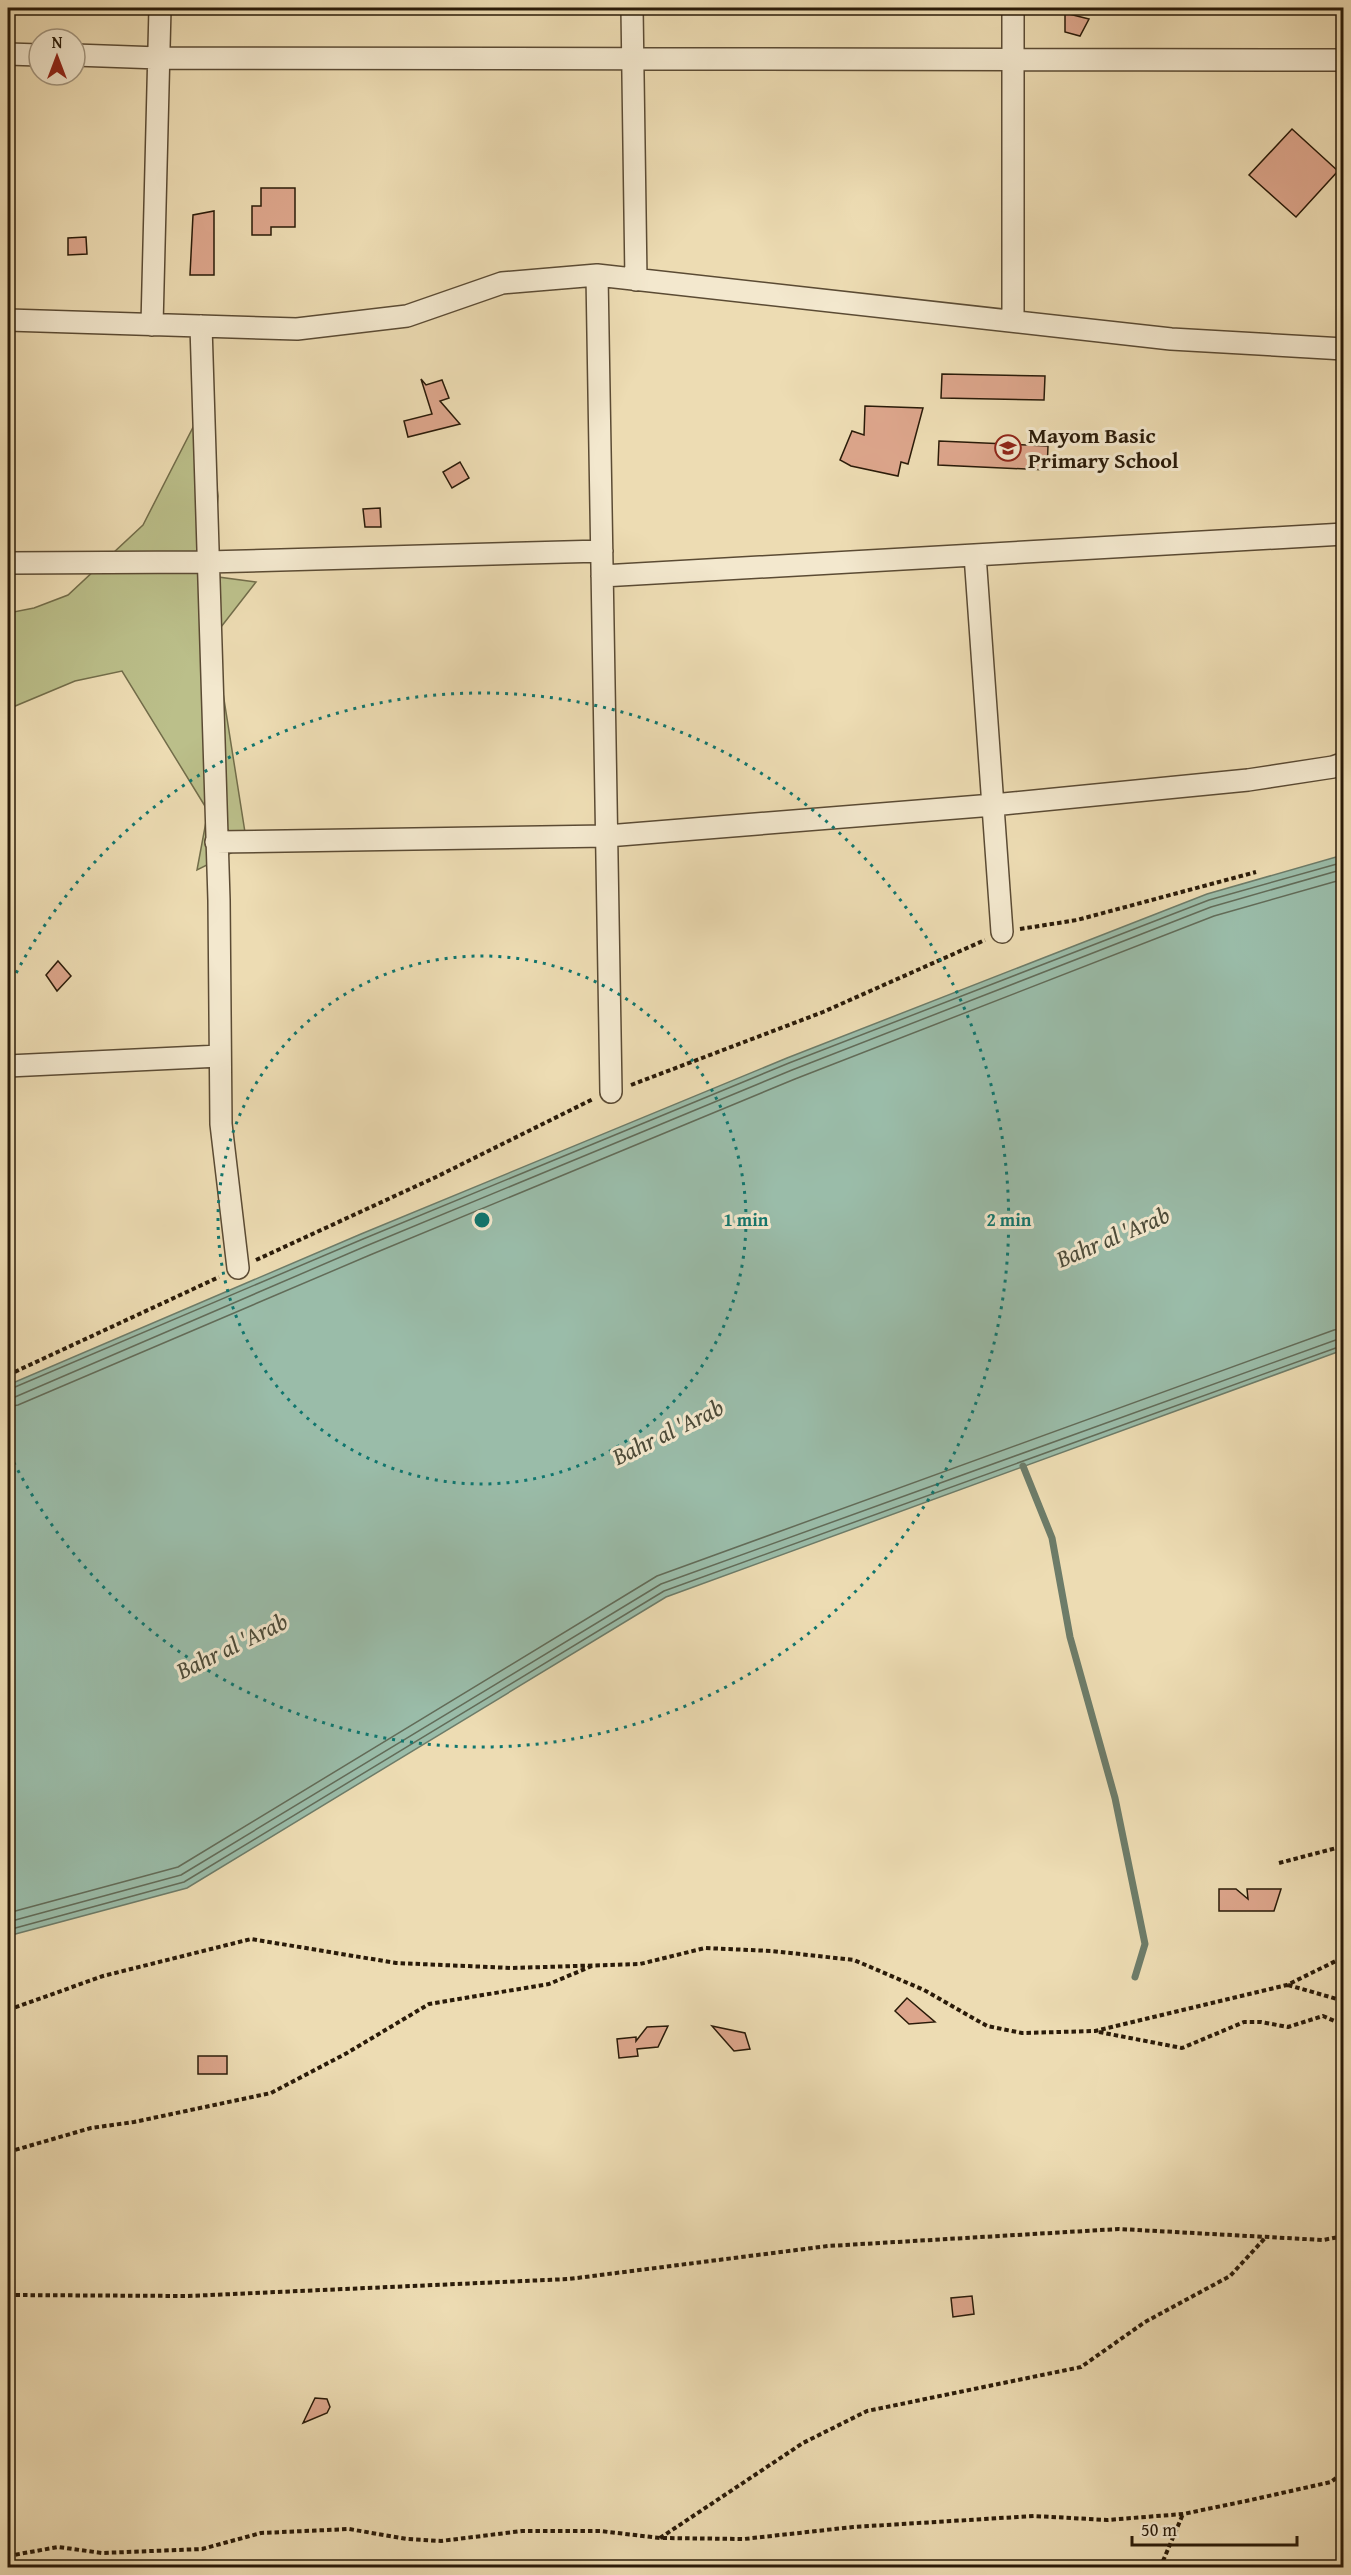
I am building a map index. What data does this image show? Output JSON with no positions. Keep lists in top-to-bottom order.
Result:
{
  "water": ["Bahr al 'Arab"],
  "places": {
    "school or university": ["Mayom Basic Primary School"]
  },
  "scale_bar": "50 m",
  "north": "top",
  "rings": ["1 min", "2 min"]
}
